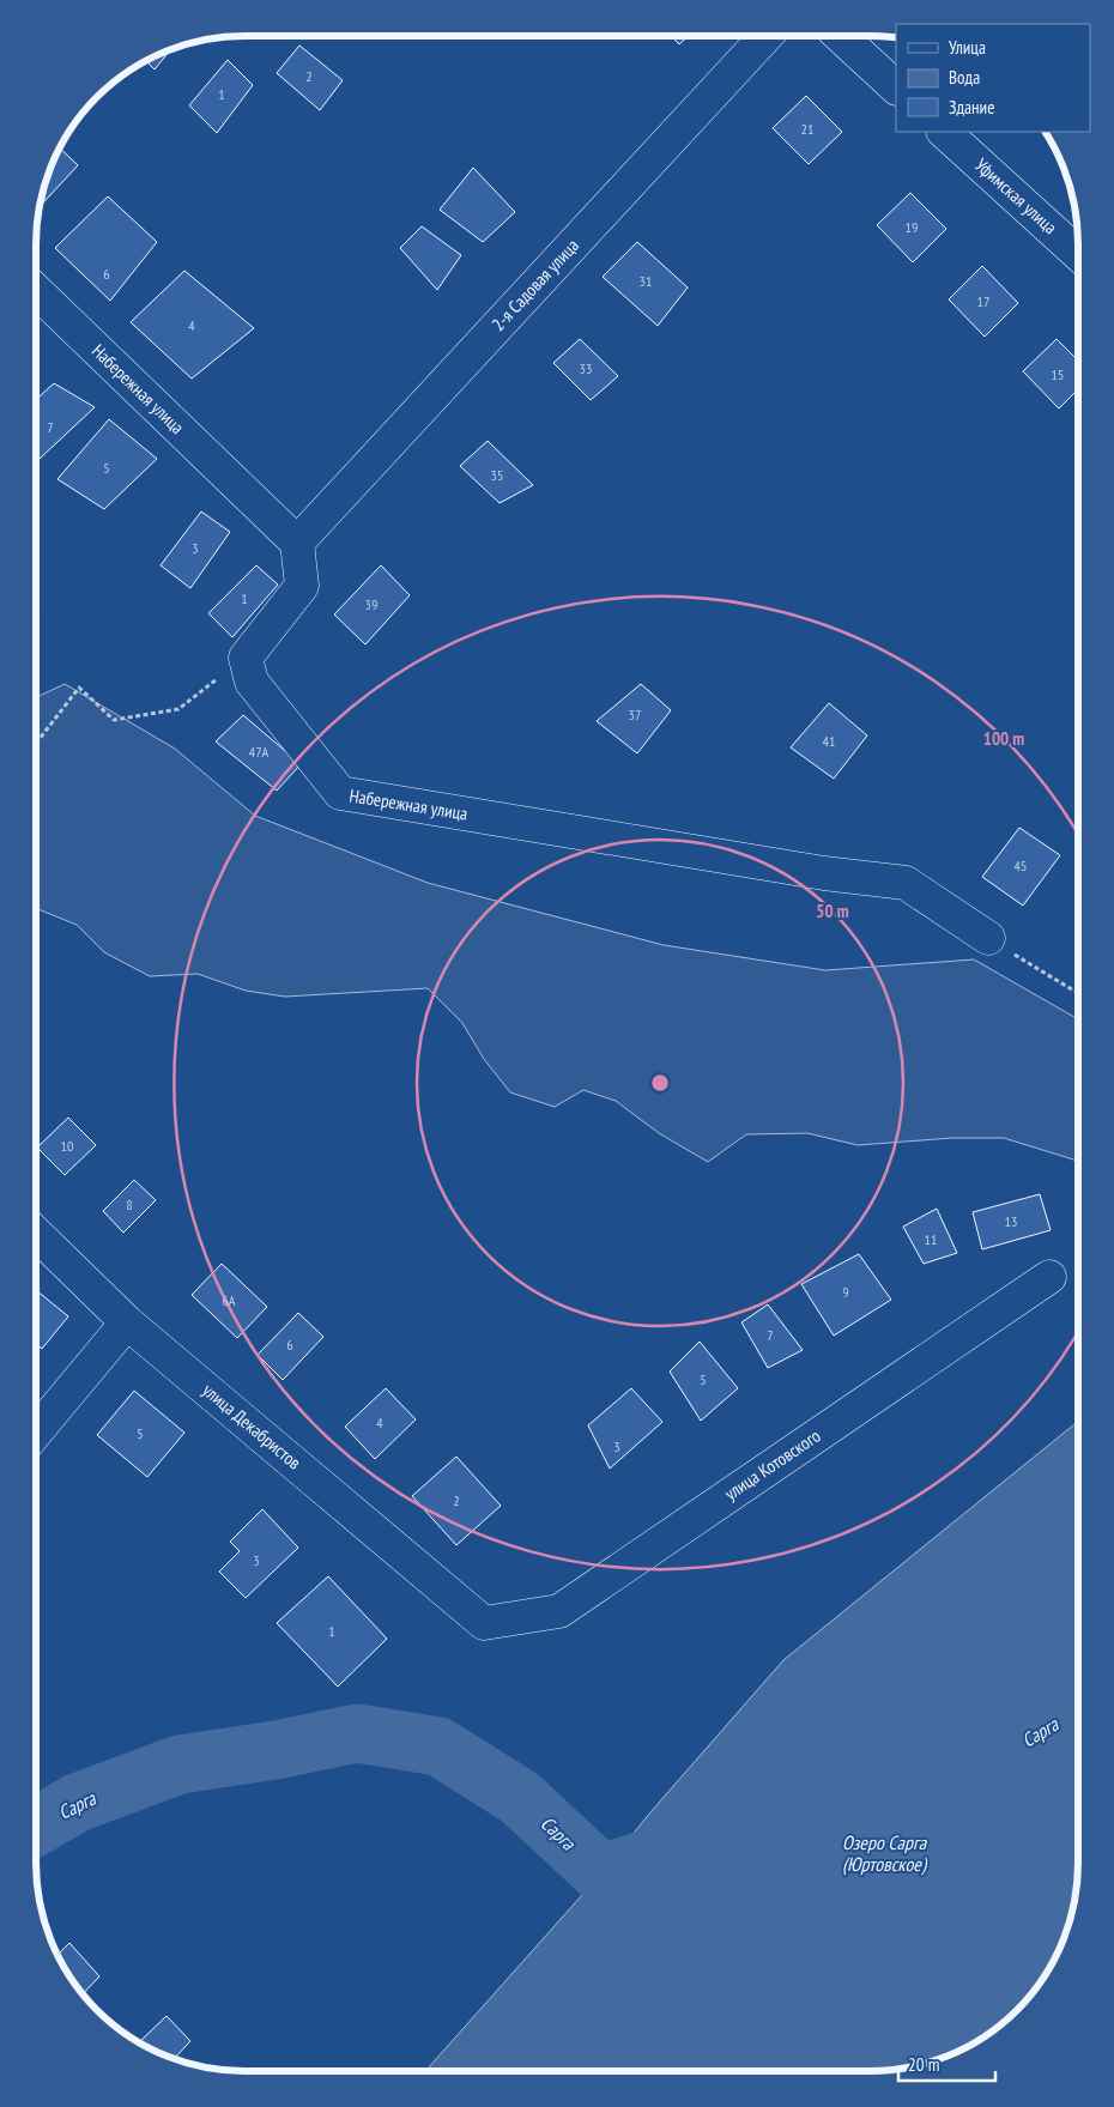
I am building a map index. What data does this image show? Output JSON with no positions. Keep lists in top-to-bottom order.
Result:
{
  "streets": {
    "street": [
      "Уфимская улица",
      "2-я Садовая улица",
      "Набережная улица",
      "улица Декабристов",
      "улица Котовского"
    ]
  },
  "crossings": [
    ["2-я Садовая улица", "Набережная улица"],
    ["улица Декабристов", "улица Котовского"]
  ],
  "water": ["Сарга", "Озеро Сарга (Юртовское)"],
  "house_numbers": [
    "2",
    "1",
    "21",
    "19",
    "6",
    "31",
    "17",
    "4",
    "33",
    "15",
    "7",
    "5",
    "35",
    "3",
    "1",
    "39",
    "37",
    "41",
    "47А",
    "45",
    "10",
    "8",
    "13",
    "11",
    "9",
    "6А",
    "7",
    "6",
    "5",
    "4",
    "5",
    "3",
    "2",
    "3",
    "1"
  ],
  "legend": ["Улица", "Вода", "Здание"],
  "scale_bar": "20 m",
  "rings": ["100 m", "50 m"]
}
